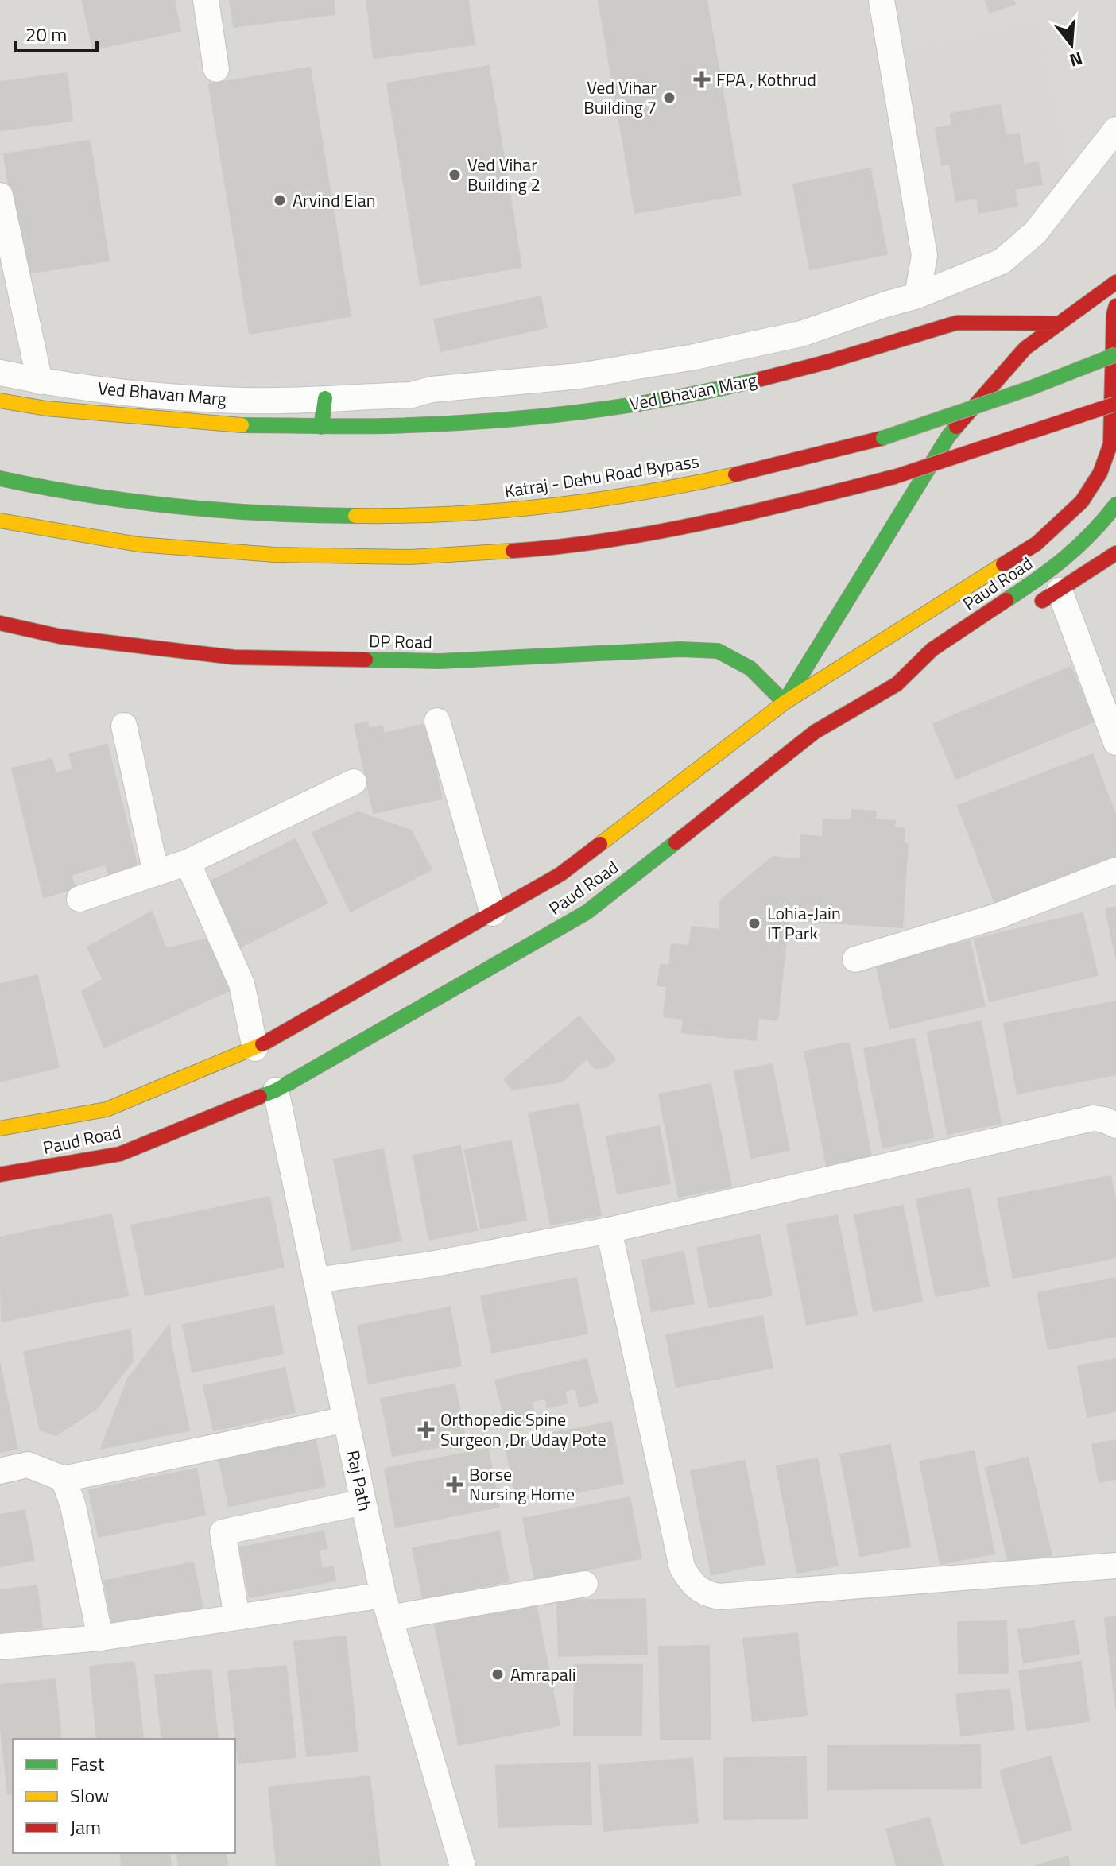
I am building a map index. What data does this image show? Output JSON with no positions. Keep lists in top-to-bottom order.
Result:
{
  "streets": {
    "main road": [
      "Ved Bhavan Marg",
      "Katraj - Dehu Road Bypass",
      "Paud Road",
      "DP Road"
    ],
    "street": ["Raj Path"]
  },
  "crossings": [
    ["Ved Bhavan Marg", "Paud Road"],
    ["Paud Road", "DP Road"],
    ["Paud Road", "Raj Path"]
  ],
  "places": {
    "health": ["FPA , Kothrud", "Orthopedic Spine Surgeon ,Dr Uday Pote", "Borse Nursing Home"],
    "other": [
      "Ved Vihar Building 7",
      "Ved Vihar Building 2",
      "Arvind Elan",
      "Lohia-Jain IT Park",
      "Amrapali"
    ]
  },
  "legend": ["Fast", "Slow", "Jam"],
  "scale_bar": "20 m",
  "north": "bottom"
}
